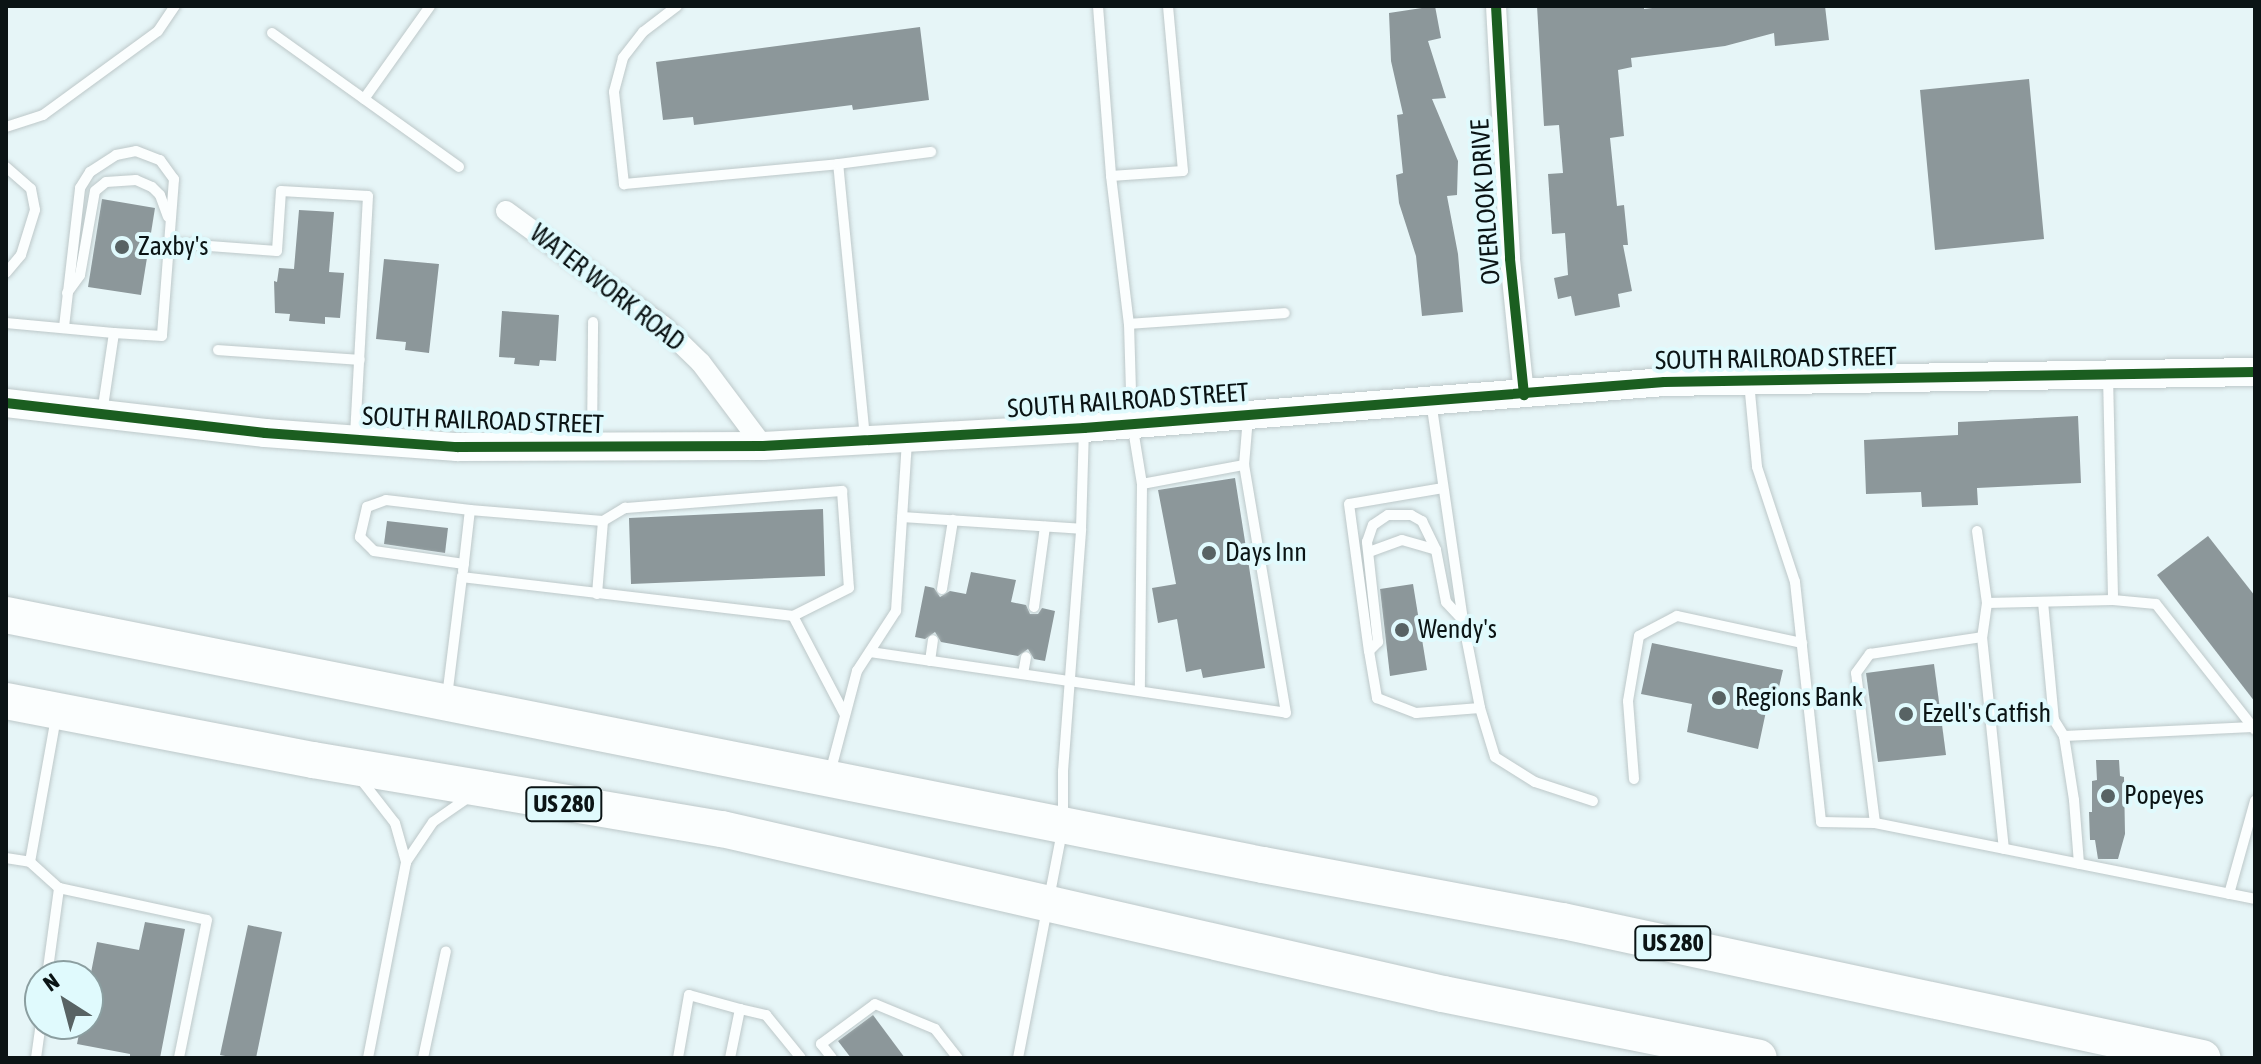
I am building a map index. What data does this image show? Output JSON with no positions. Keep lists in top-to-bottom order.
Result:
{
  "streets": {
    "highway": ["US 280"],
    "street": ["OVERLOOK DRIVE", "WATER WORK ROAD", "SOUTH RAILROAD STREET"]
  },
  "crossings": [
    ["OVERLOOK DRIVE", "SOUTH RAILROAD STREET"],
    ["WATER WORK ROAD", "SOUTH RAILROAD STREET"]
  ],
  "places": [
    "Zaxby's",
    "Days Inn",
    "Wendy's",
    "Regions Bank",
    "Ezell's Catfish",
    "Popeyes"
  ],
  "north": "top left"
}
